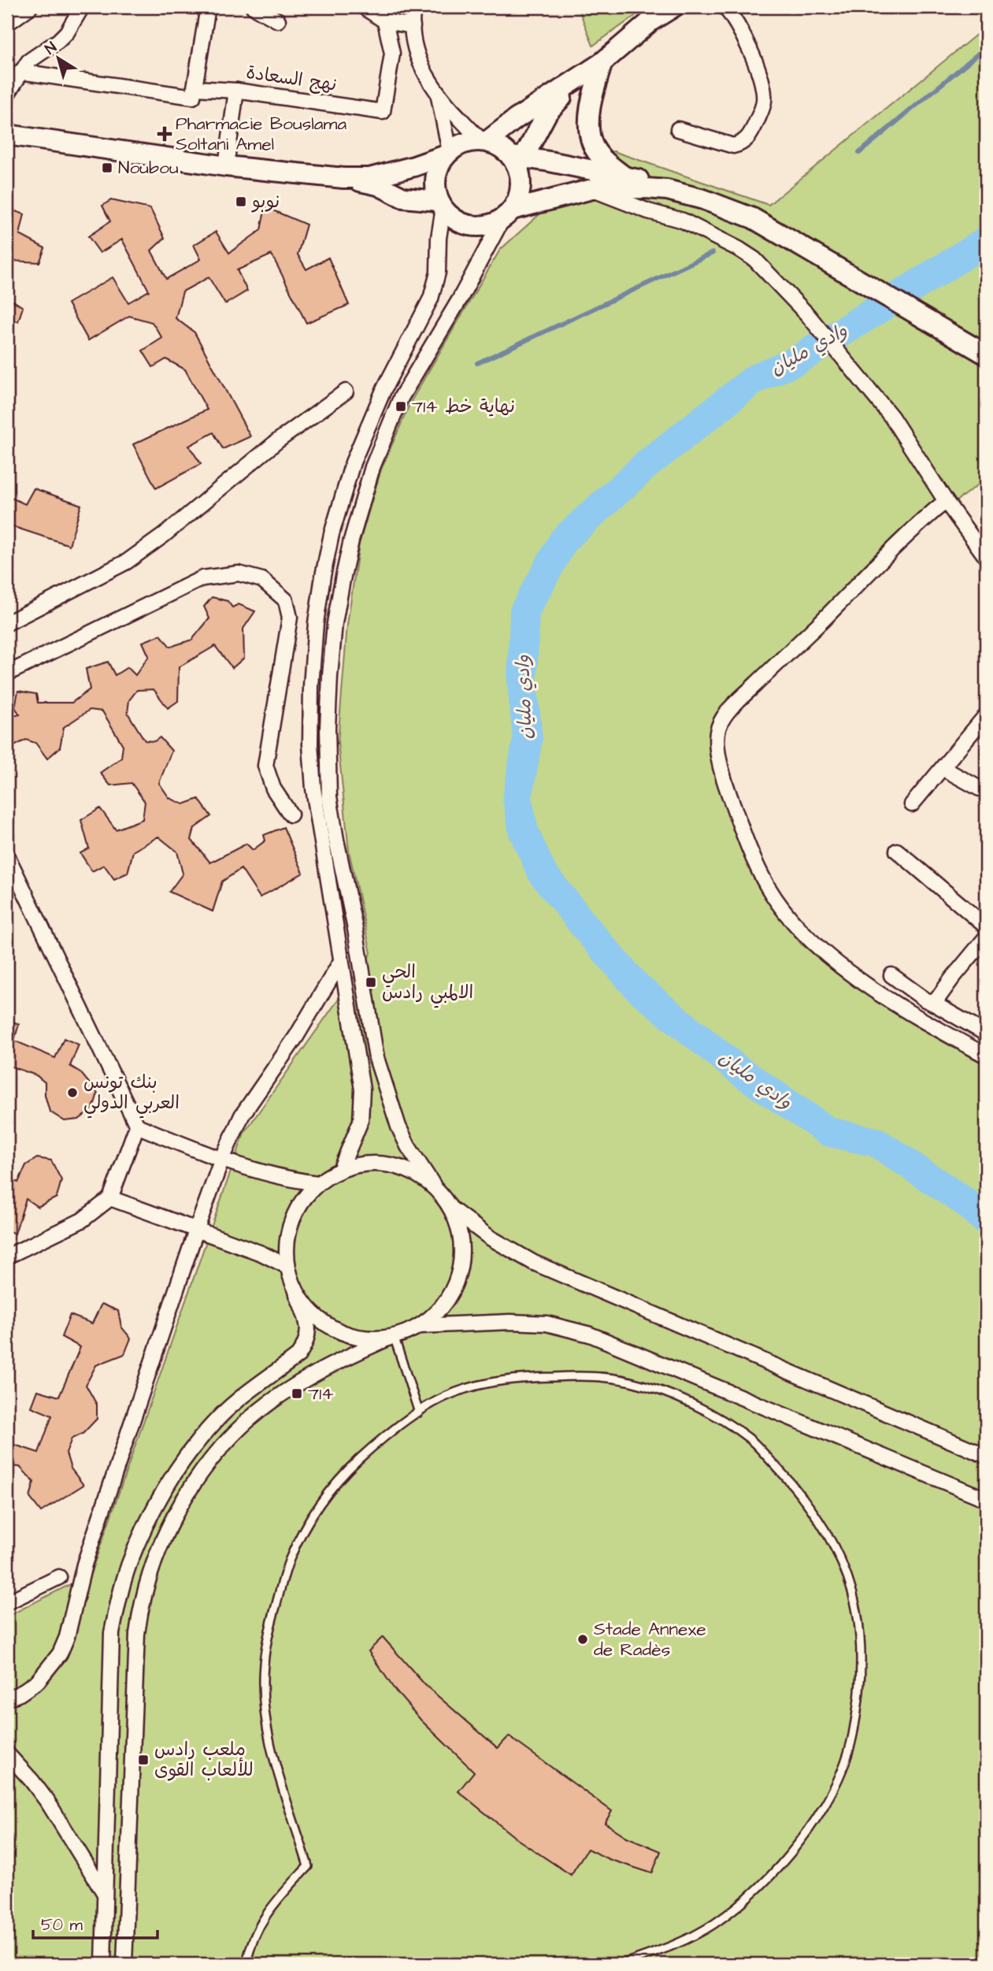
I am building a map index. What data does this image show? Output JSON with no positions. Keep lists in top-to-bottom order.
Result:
{
  "streets": {
    "street": ["نهج السعادة"]
  },
  "water": ["وادي مليان"],
  "places": {
    "health": ["Pharmacie Bouslama Soltani Amel"],
    "transit": [
      "Noubou",
      "نوبو",
      "نهاية خط 714",
      "الحي الالمبي رادس",
      "714",
      "ملعب رادس للألعاب القوى"
    ],
    "other": ["بنك تونس العربي الدولي", "Stade Annexe de Radès"]
  },
  "scale_bar": "50 m",
  "north": "top left"
}
